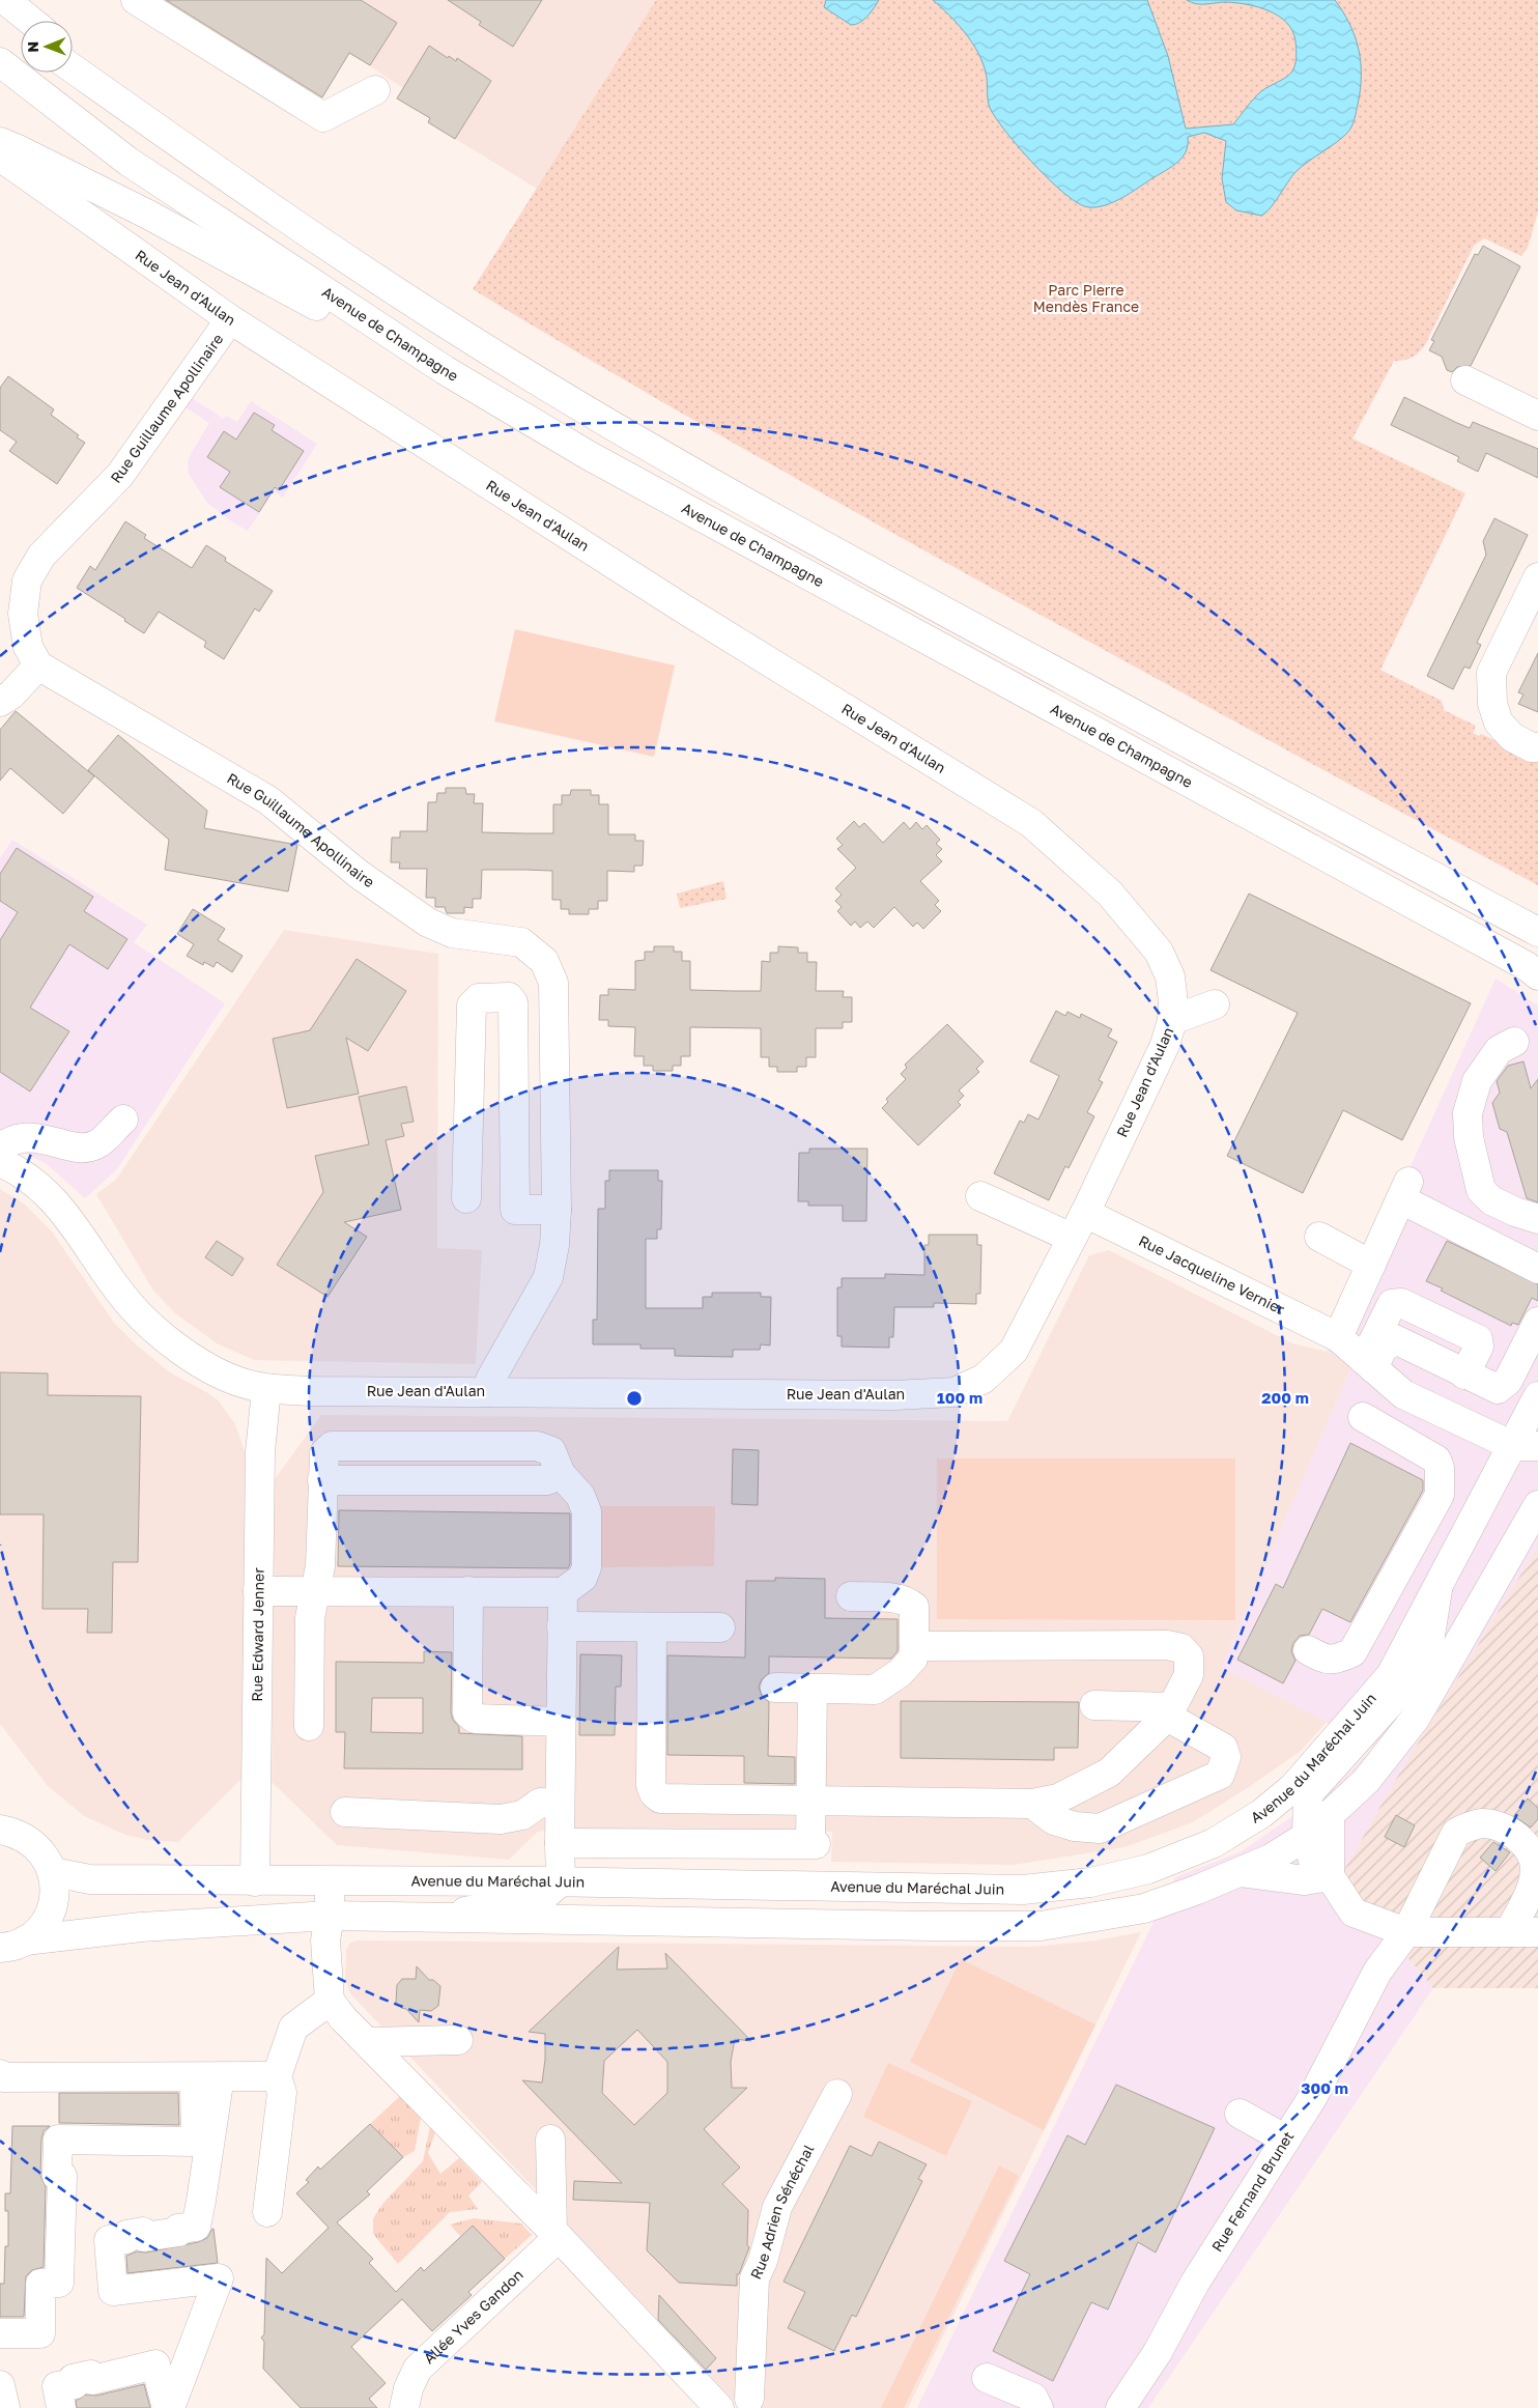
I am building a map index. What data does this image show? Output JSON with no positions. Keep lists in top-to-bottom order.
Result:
{
  "streets": {
    "street": [
      "Rue Jean d'Aulan",
      "Avenue de Champagne",
      "Rue Guillaume Apollinaire",
      "Rue Jacqueline Vernier",
      "Rue Edward Jenner",
      "Avenue du Maréchal Juin",
      "Rue Fernand Brunet",
      "Rue Adrien Sénéchal",
      "Allée Yves Gandon"
    ]
  },
  "crossings": [
    ["Rue Jean d'Aulan", "Rue Guillaume Apollinaire"],
    ["Rue Jean d'Aulan", "Rue Jacqueline Vernier"],
    ["Rue Jean d'Aulan", "Rue Edward Jenner"],
    ["Rue Jacqueline Vernier", "Avenue du Maréchal Juin"],
    ["Rue Edward Jenner", "Avenue du Maréchal Juin"]
  ],
  "parks": ["Parc Pierre Mendès France"],
  "north": "left",
  "rings": ["100 m", "200 m", "300 m"]
}
